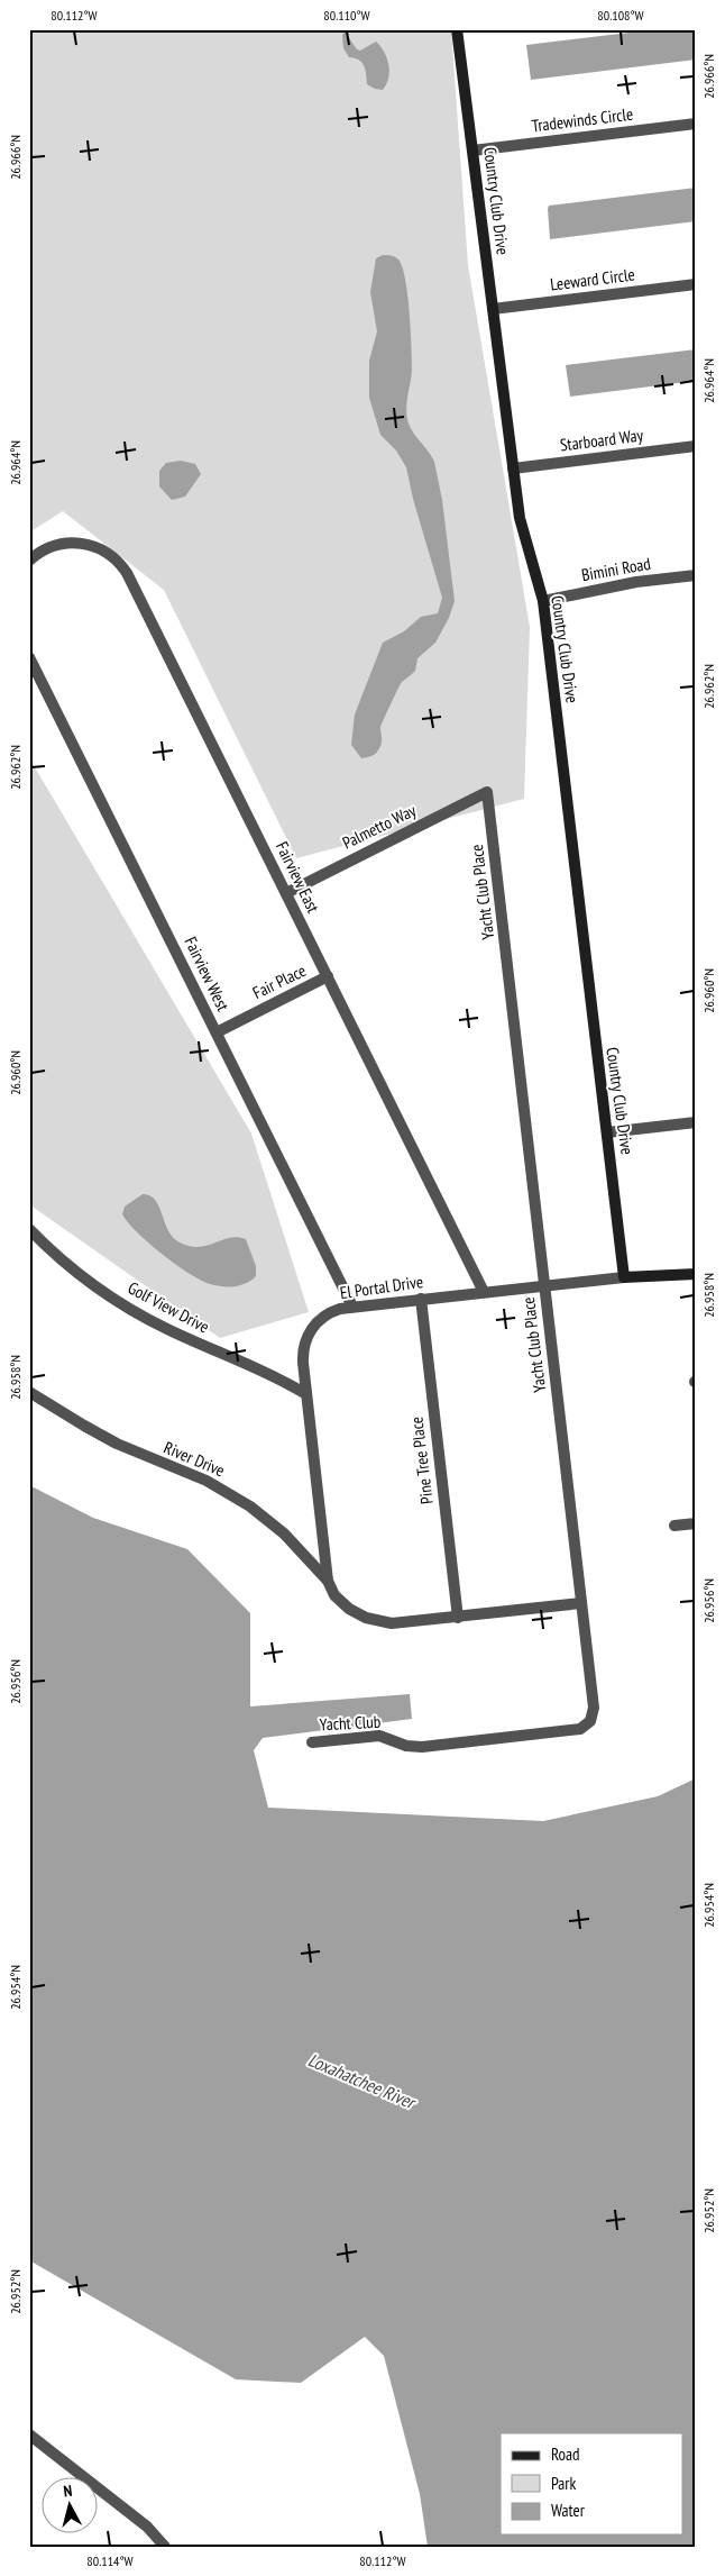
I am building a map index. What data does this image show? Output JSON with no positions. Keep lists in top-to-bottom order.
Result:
{
  "streets": {
    "street": [
      "Tradewinds Circle",
      "Country Club Drive",
      "Leeward Circle",
      "Starboard Way",
      "Bimini Road",
      "Palmetto Way",
      "Fairview East",
      "Yacht Club Place",
      "Fairview West",
      "Fair Place",
      "El Portal Drive",
      "Golf View Drive",
      "River Drive",
      "Pine Tree Place",
      "Yacht Club"
    ]
  },
  "crossings": [
    ["Tradewinds Circle", "Country Club Drive"],
    ["Country Club Drive", "Leeward Circle"],
    ["Country Club Drive", "Starboard Way"],
    ["Country Club Drive", "Bimini Road"],
    ["Country Club Drive", "El Portal Drive"],
    ["Palmetto Way", "Fairview East"],
    ["Palmetto Way", "Yacht Club Place"],
    ["Fairview East", "Fair Place"],
    ["Fairview East", "El Portal Drive"],
    ["Yacht Club Place", "El Portal Drive"],
    ["Yacht Club Place", "Yacht Club"],
    ["Fairview West", "Fair Place"],
    ["Fairview West", "El Portal Drive"],
    ["El Portal Drive", "Golf View Drive"],
    ["El Portal Drive", "River Drive"],
    ["El Portal Drive", "Pine Tree Place"]
  ],
  "water": ["Loxahatchee River"],
  "legend": ["Road", "Park", "Water"],
  "north": "top",
  "coordinates": [
    "80.112°W",
    "80.110°W",
    "80.108°W",
    "26.966°N",
    "26.964°N",
    "26.962°N",
    "26.960°N",
    "26.958°N",
    "26.956°N",
    "26.954°N",
    "26.952°N",
    "80.114°W"
  ]
}
